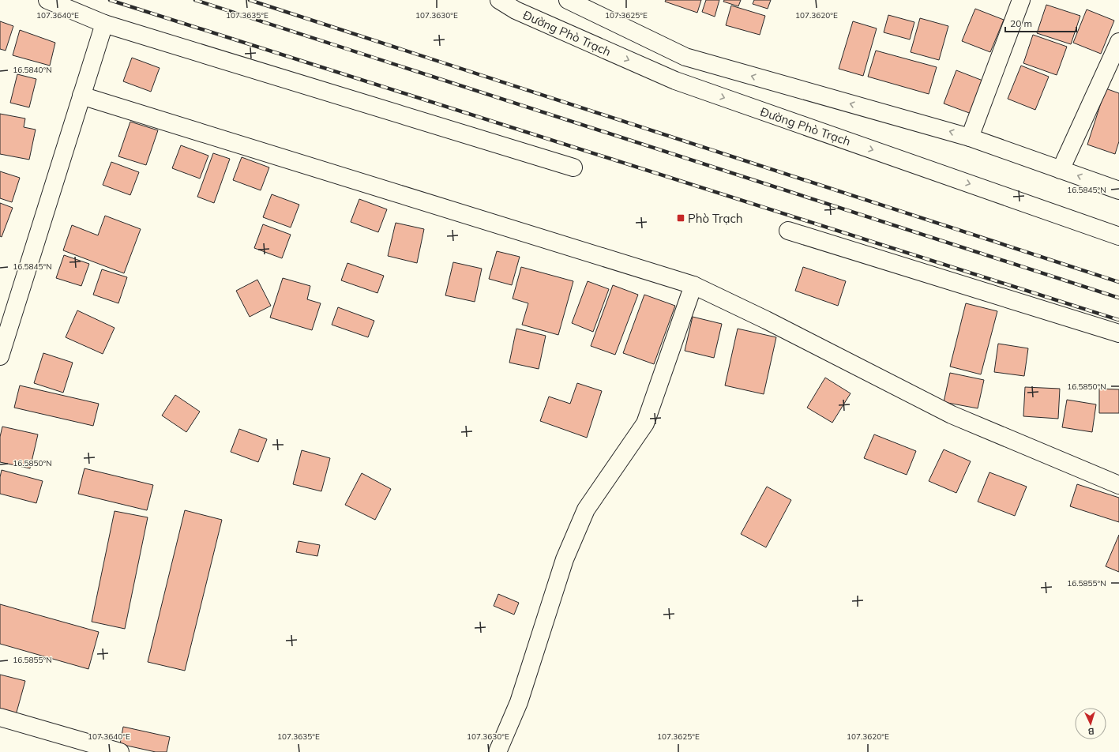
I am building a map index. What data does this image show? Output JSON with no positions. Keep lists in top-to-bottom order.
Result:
{
  "streets": {
    "main road": ["Đường Phò Trạch"]
  },
  "places": {
    "transit": ["Phò Trạch"]
  },
  "scale_bar": "20 m",
  "north": "bottom",
  "coordinates": [
    "107.3640°E",
    "107.3635°E",
    "107.3630°E",
    "107.3625°E",
    "107.3620°E",
    "16.5840°N",
    "16.5845°N",
    "16.5850°N",
    "16.5855°N"
  ]
}
